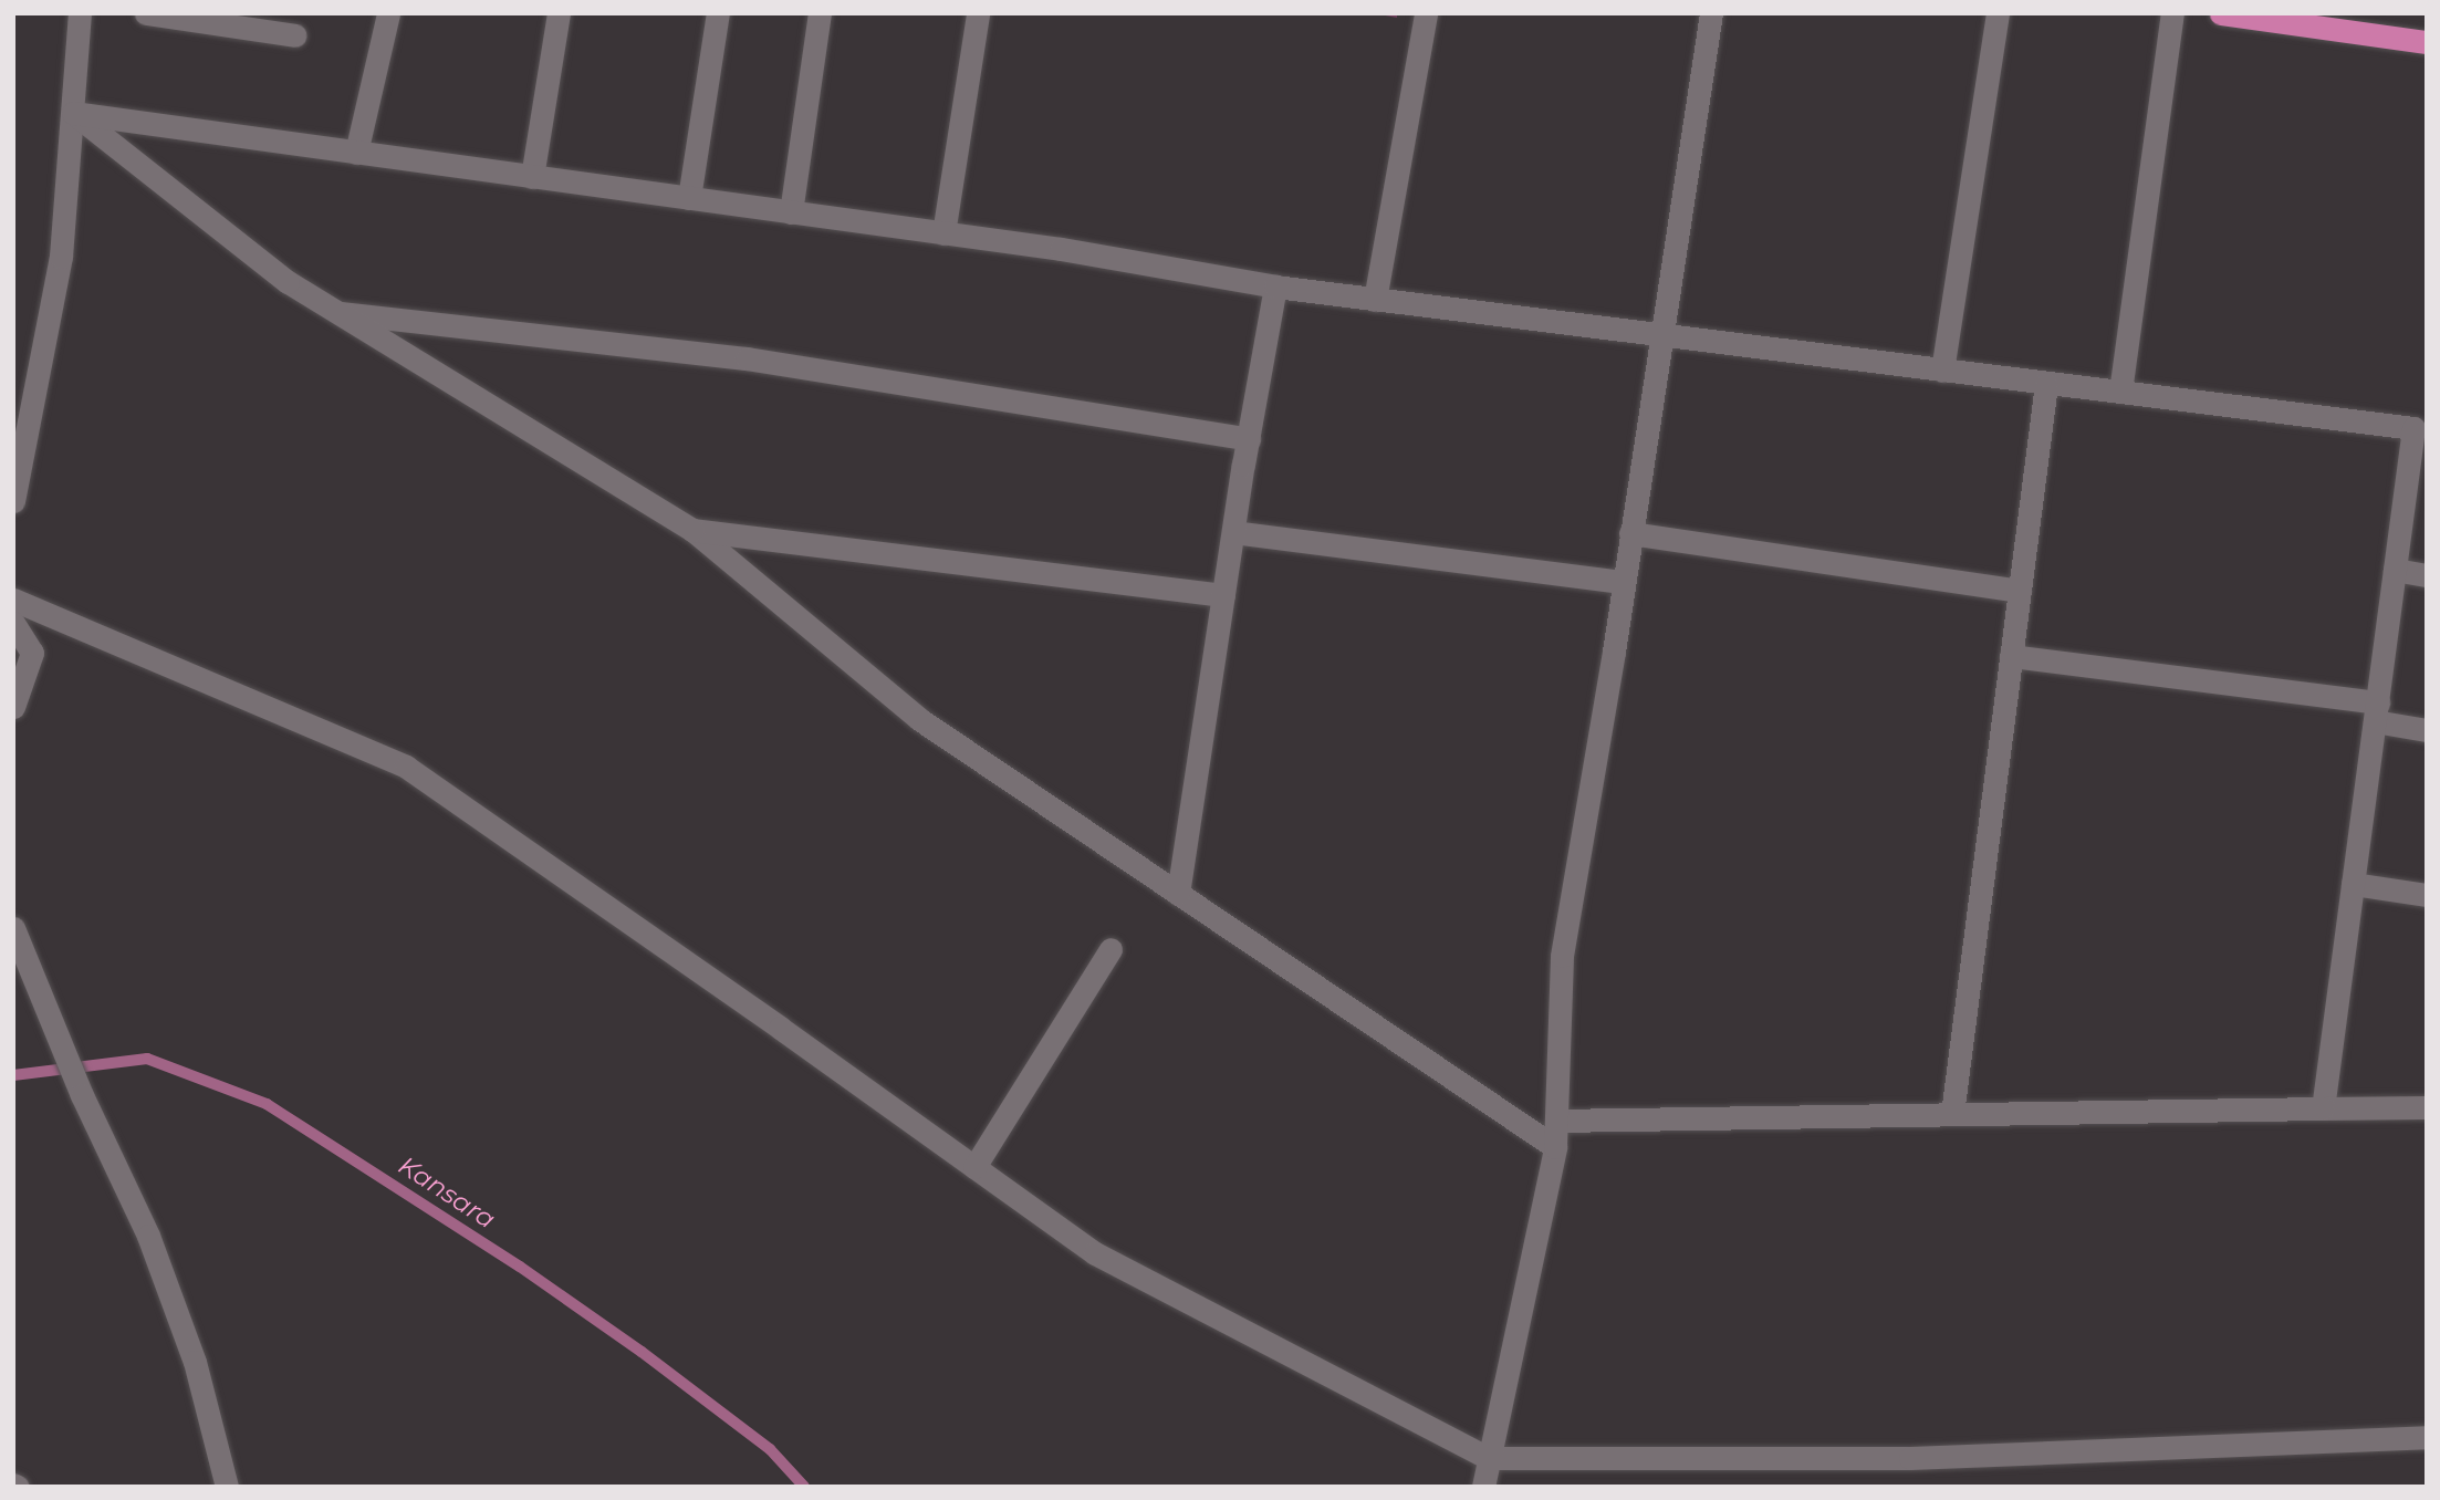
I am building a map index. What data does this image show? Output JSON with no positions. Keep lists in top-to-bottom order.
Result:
{
  "water": ["Kansara"]
}
